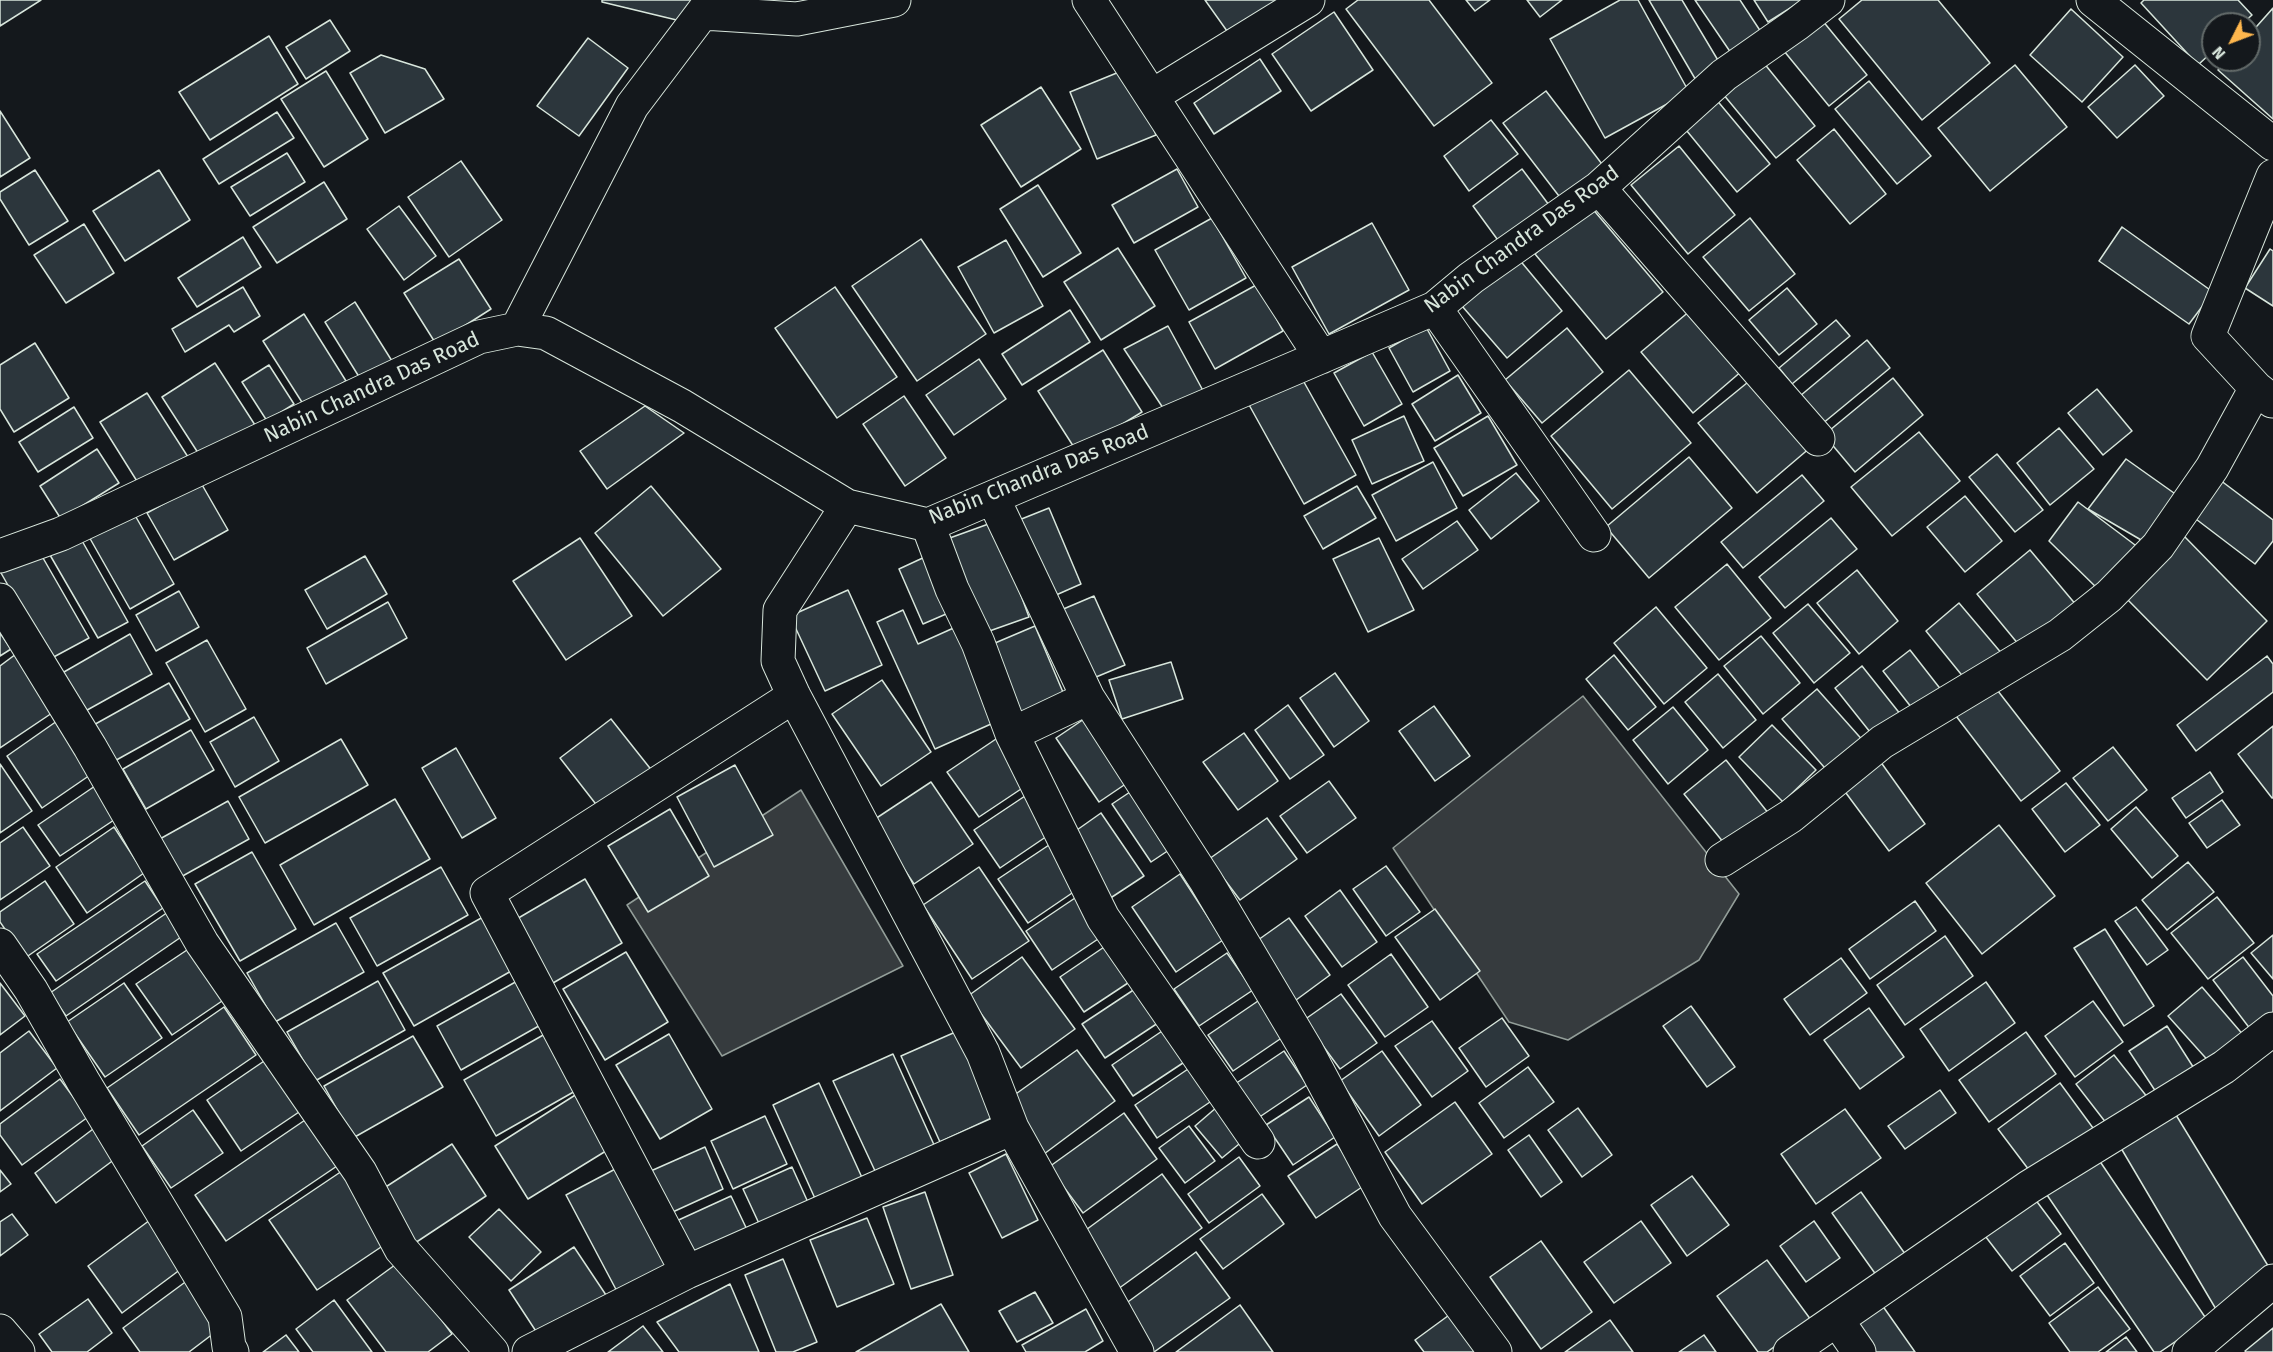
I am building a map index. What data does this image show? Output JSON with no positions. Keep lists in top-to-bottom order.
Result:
{
  "streets": {
    "street": ["Nabin Chandra Das Road"]
  },
  "north": "bottom left"
}
